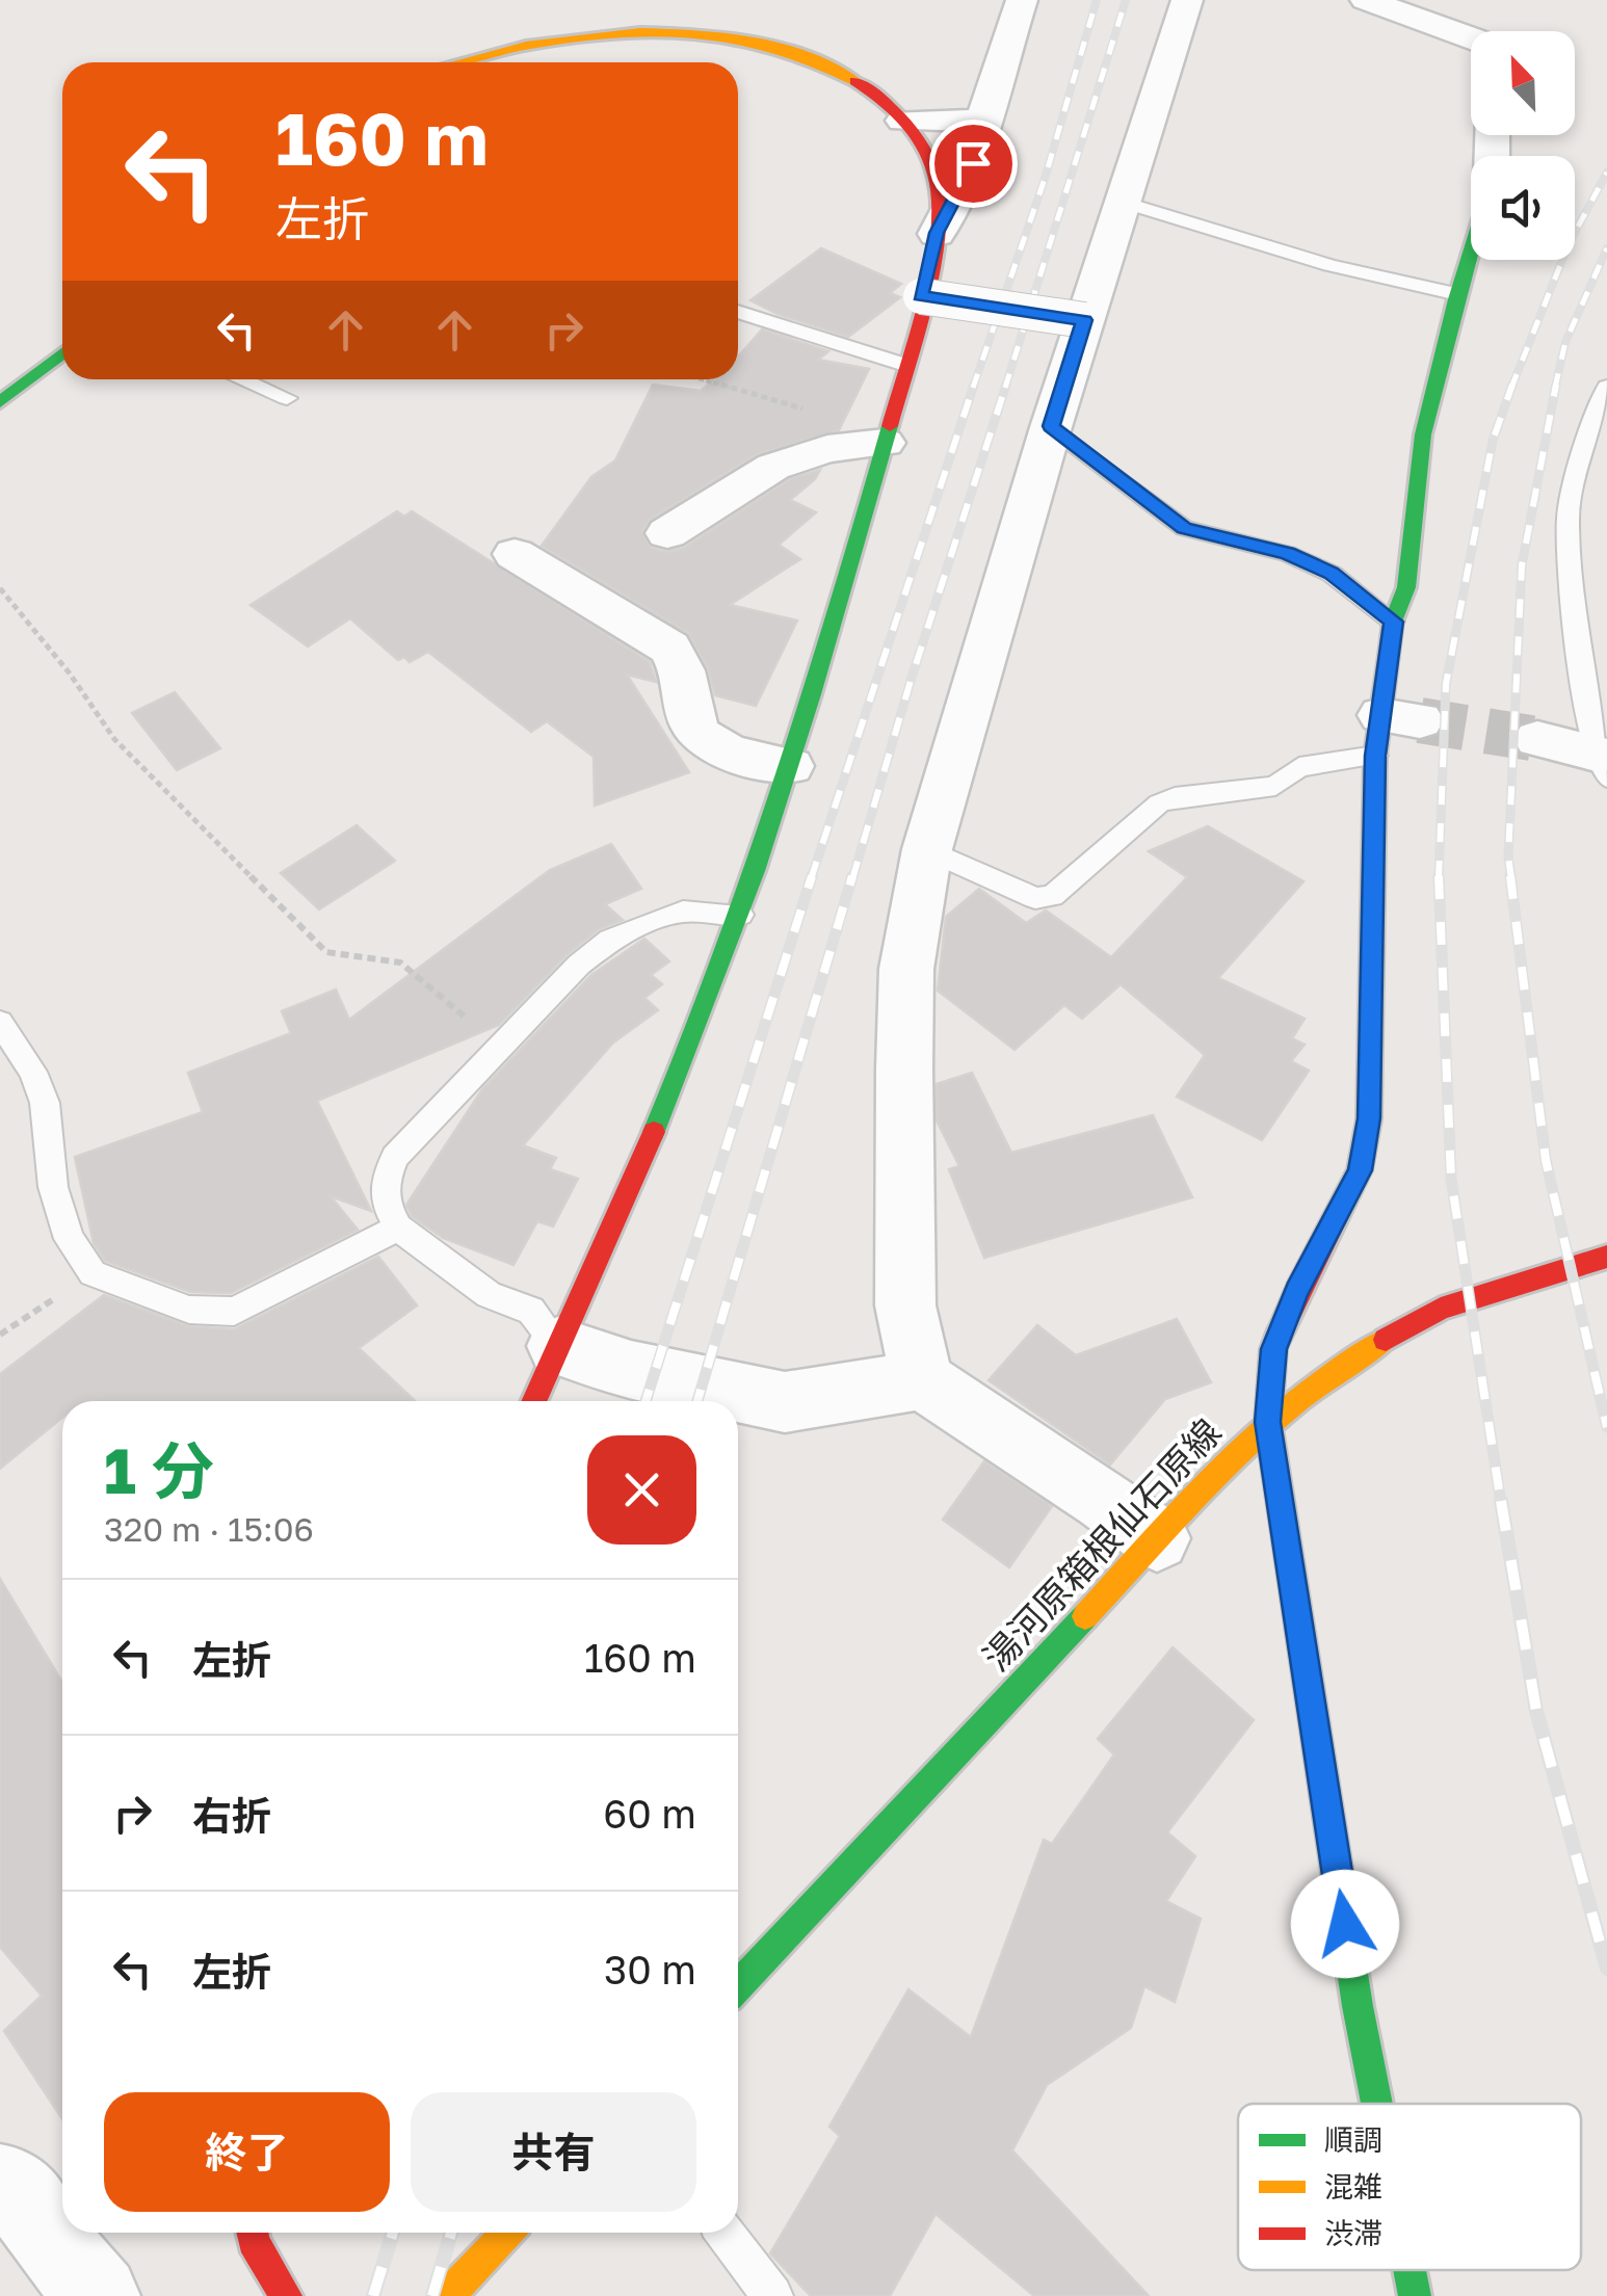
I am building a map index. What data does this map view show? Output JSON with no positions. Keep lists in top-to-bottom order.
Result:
{
  "streets": {
    "street": ["湯河原箱根仙石原線"]
  },
  "legend": ["順調", "混雑", "渋滞"],
  "north": "top left",
  "page": {
    "turn": ["160 m", "左折"],
    "heading": ["1 分", "320 m · 15:06"],
    "list": [
      {
        "name": "左折",
        "value": "160 m"
      },
      {
        "name": "右折",
        "value": "60 m"
      },
      {
        "name": "左折",
        "value": "30 m"
      }
    ],
    "buttons": ["終了", "共有"]
  }
}
